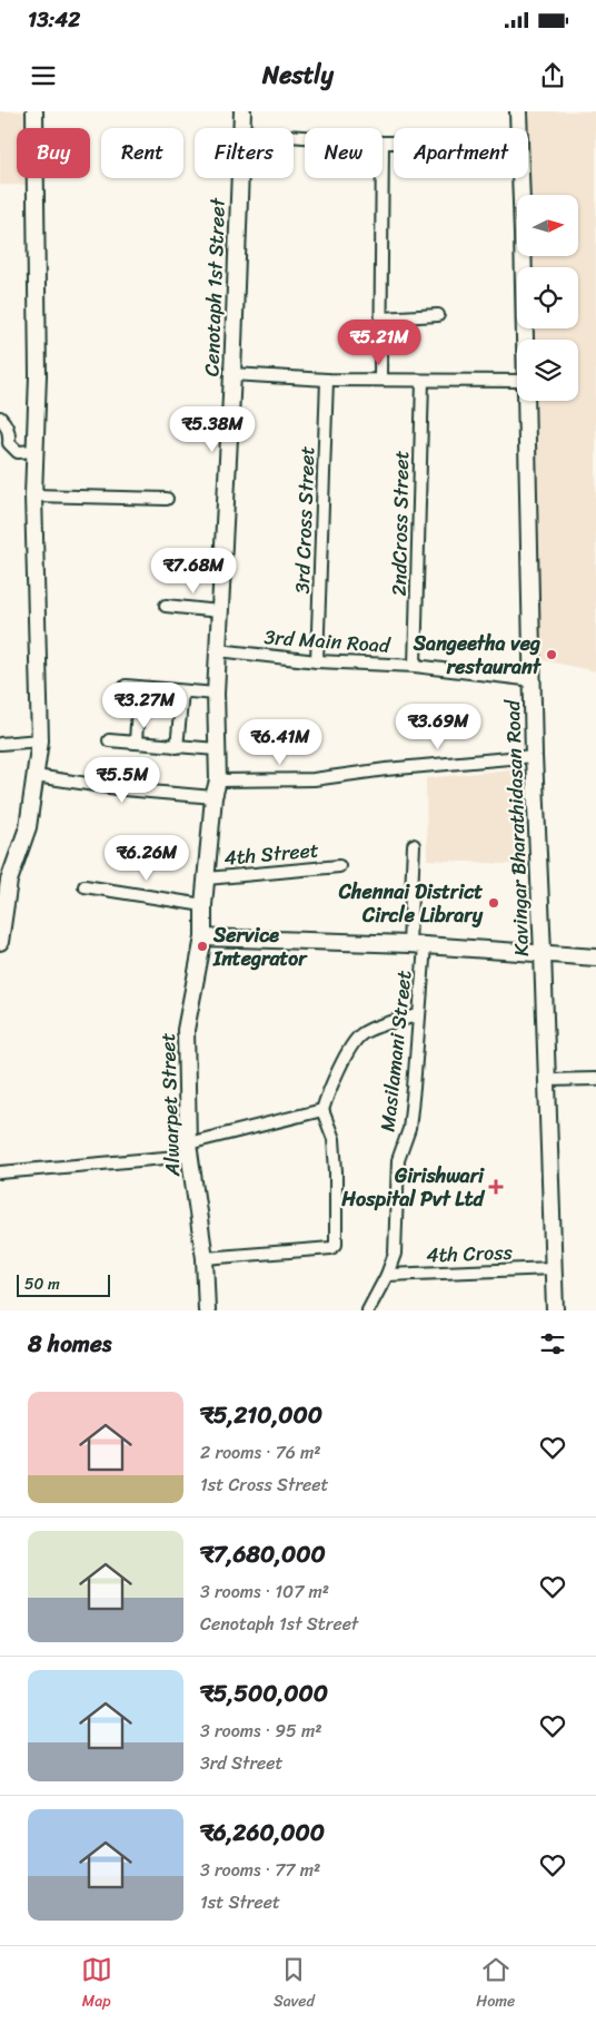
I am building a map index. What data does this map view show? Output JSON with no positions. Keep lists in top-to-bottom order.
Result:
{
  "streets": {
    "street": [
      "Cenotaph 1st Street",
      "3rd Cross Street",
      "2ndCross Street",
      "3rd Main Road",
      "Kavingar Bharathidasan Road",
      "4th Street",
      "Masilamani Street",
      "Alwarpet Street",
      "4th Cross"
    ]
  },
  "crossings": [
    ["Cenotaph 1st Street", "3rd Main Road"],
    ["Cenotaph 1st Street", "Alwarpet Street"],
    ["3rd Cross Street", "3rd Main Road"],
    ["2ndCross Street", "3rd Main Road"],
    ["3rd Main Road", "Kavingar Bharathidasan Road"],
    ["Kavingar Bharathidasan Road", "4th Cross"],
    ["4th Street", "Alwarpet Street"],
    ["Masilamani Street", "4th Cross"]
  ],
  "places": {
    "other": ["Sangeetha veg restaurant", "Chennai District Circle Library", "Service Integrator"],
    "health": ["Girishwari Hospital Pvt Ltd"]
  },
  "scale_bar": "50 m",
  "north": "right",
  "page": {
    "status": "13:42",
    "header": "Nestly",
    "chip": [
      "Buy",
      "Rent",
      "Filters",
      "New",
      "Apartment"
    ],
    "price": [
      "₹5.21M",
      "₹5.38M",
      "₹7.68M",
      "₹3.27M",
      "₹3.69M",
      "₹6.41M",
      "₹5.5M",
      "₹6.26M"
    ],
    "scale": "50 m",
    "heading": "8 homes",
    "list": [
      {
        "name": "₹5,210,000",
        "note": "2 rooms · 76 m² · 1st Cross Street"
      },
      {
        "name": "₹7,680,000",
        "note": "3 rooms · 107 m² · Cenotaph 1st Street"
      },
      {
        "name": "₹5,500,000",
        "note": "3 rooms · 95 m² · 3rd Street"
      },
      {
        "name": "₹6,260,000",
        "note": "3 rooms · 77 m² · 1st Street"
      }
    ],
    "tabs": ["Map", "Saved", "Home"]
  }
}
